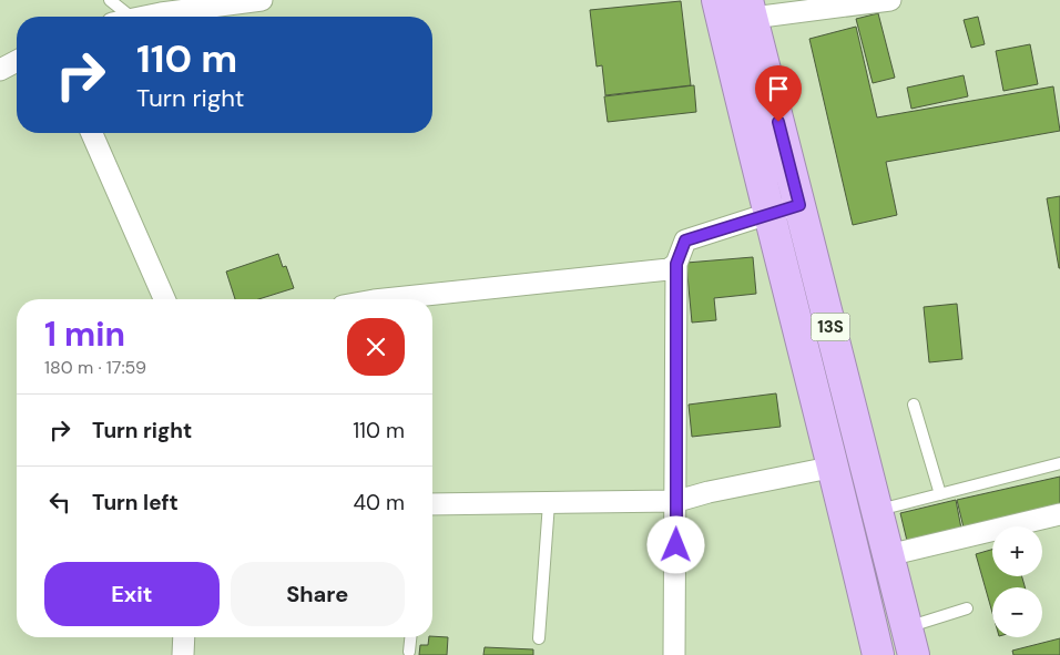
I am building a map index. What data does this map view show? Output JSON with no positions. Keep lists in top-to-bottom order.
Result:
{
  "streets": {
    "highway": ["13S"]
  },
  "page": {
    "turn": ["110 m", "Turn right"],
    "heading": ["1 min", "180 m · 17:59"],
    "list": [
      {
        "name": "Turn right",
        "value": "110 m"
      },
      {
        "name": "Turn left",
        "value": "40 m"
      }
    ],
    "map_buttons": ["+", "−"],
    "buttons": ["Exit", "Share"]
  }
}
